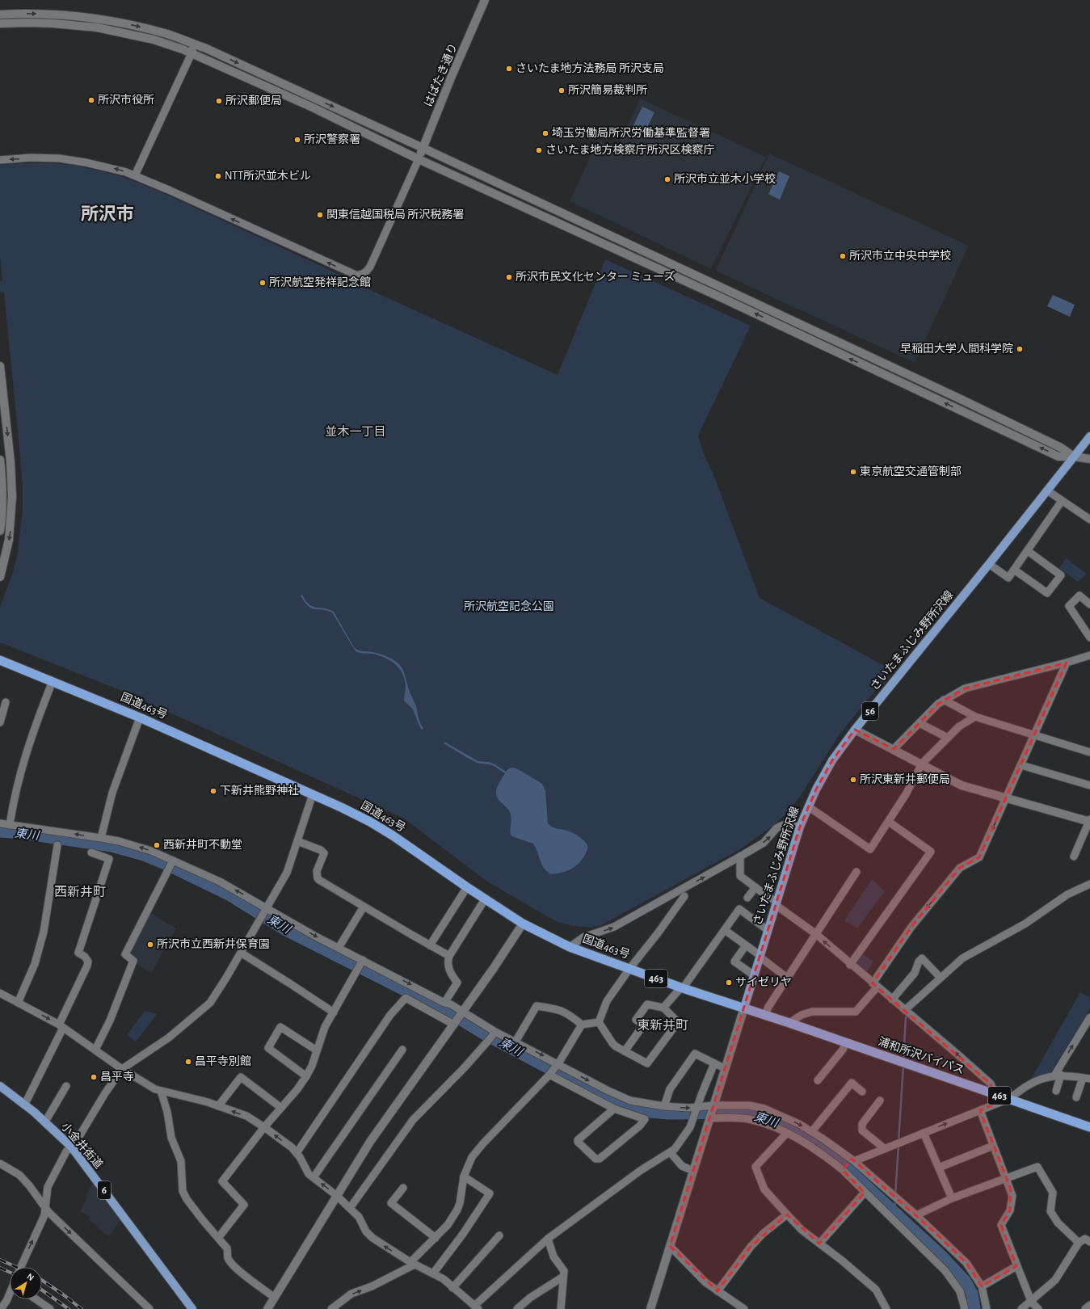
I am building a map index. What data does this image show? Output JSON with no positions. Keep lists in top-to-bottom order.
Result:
{
  "streets": {
    "highway": ["国道463号", "463", "浦和所沢バイパス"],
    "main road": [
      "さいたまふじみ野所沢線",
      "56",
      "小金井街道",
      "6"
    ],
    "street": ["はばたき通り"]
  },
  "crossings": [
    ["さいたまふじみ野所沢線", "国道463号"],
    ["さいたまふじみ野所沢線", "浦和所沢バイパス"],
    ["国道463号", "浦和所沢バイパス"]
  ],
  "districts": [
    "所沢市",
    "並木一丁目",
    "西新井町",
    "東新井町"
  ],
  "water": ["東川"],
  "parks": ["所沢航空記念公園"],
  "places": [
    "さいたま地方法務局 所沢支局",
    "所沢簡易裁判所",
    "所沢市役所",
    "所沢郵便局",
    "埼玉労働局所沢労働基準監督署",
    "所沢警察署",
    "さいたま地方検察庁所沢区検察庁",
    "NTT所沢並木ビル",
    "所沢市立並木小学校",
    "関東信越国税局 所沢税務署",
    "所沢市立中央中学校",
    "所沢市民文化センター ミューズ",
    "所沢航空発祥記念館",
    "早稲田大学人間科学院",
    "東京航空交通管制部",
    "所沢東新井郵便局",
    "下新井熊野神社",
    "西新井町不動堂",
    "所沢市立西新井保育園",
    "サイゼリヤ",
    "昌平寺別館",
    "昌平寺"
  ],
  "north": "top right"
}
